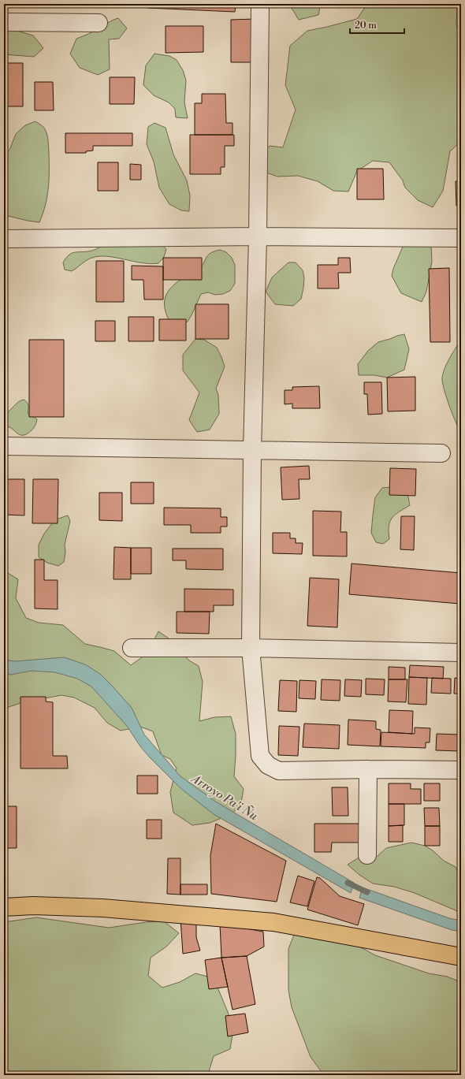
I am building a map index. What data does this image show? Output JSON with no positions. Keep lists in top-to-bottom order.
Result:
{
  "water": ["Arroyo Pa'i Ñu"],
  "scale_bar": "20 m"
}
